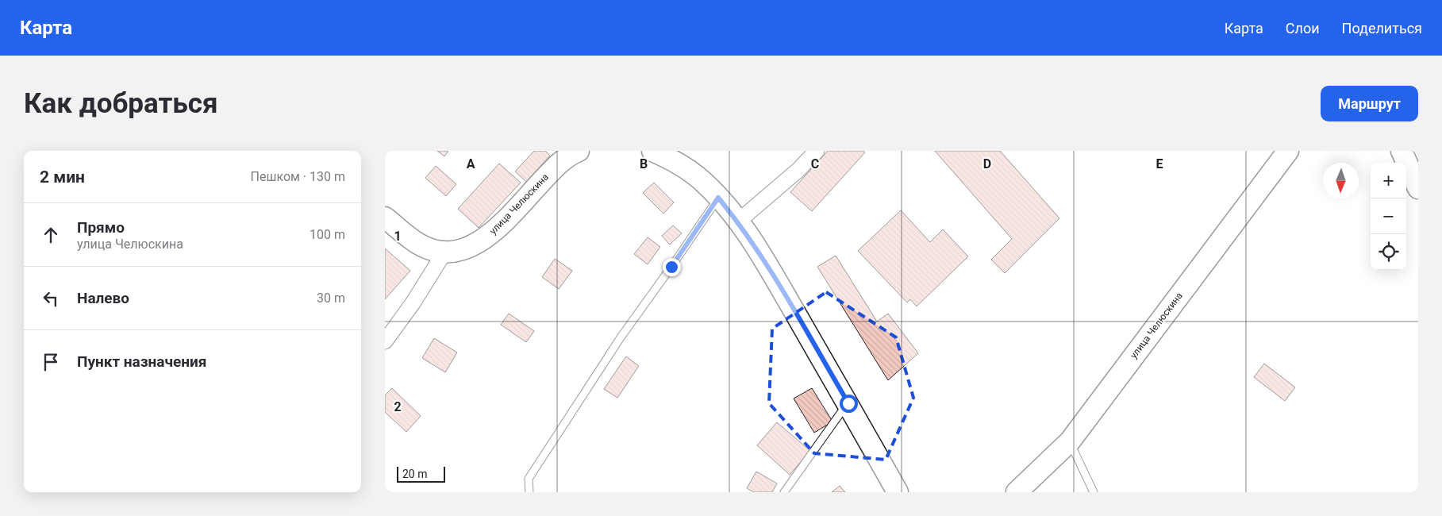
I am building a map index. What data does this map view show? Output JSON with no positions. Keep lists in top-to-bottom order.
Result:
{
  "streets": {
    "street": ["улица Челюскина"]
  },
  "scale_bar": "20 m",
  "north": "bottom",
  "page": {
    "header": "Карта",
    "nav": ["Карта", "Слои", "Поделиться"],
    "buttons": "Маршрут",
    "title": "Как добраться",
    "heading": ["2 мин", "Пешком · 130 m"],
    "map_buttons": ["+", "−"],
    "list": [
      ["Прямо", "улица Челюскина", "100 m"],
      ["Налево", "30 m"],
      "Пункт назначения"
    ],
    "scale": "20 m"
  },
  "grid": {
    "columns": [
      "A",
      "B",
      "C",
      "D",
      "E"
    ],
    "rows": ["1", "2"]
  }
}
